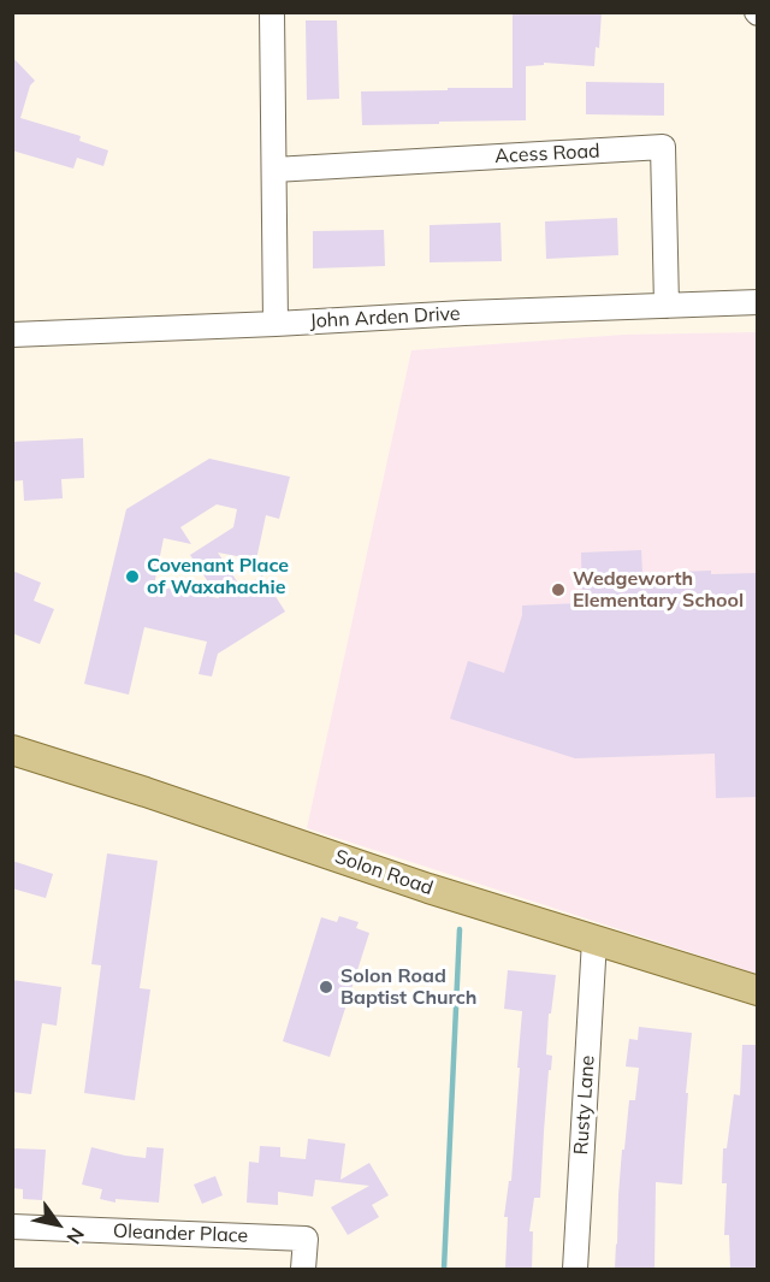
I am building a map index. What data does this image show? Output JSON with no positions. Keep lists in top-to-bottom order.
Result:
{
  "streets": {
    "main road": ["Solon Road"],
    "street": [
      "Acess Road",
      "John Arden Drive",
      "Rusty Lane",
      "Oleander Place"
    ]
  },
  "crossings": [
    ["Acess Road", "John Arden Drive"],
    ["Solon Road", "Rusty Lane"]
  ],
  "places": ["Covenant Place of Waxahachie", "Wedgeworth Elementary School", "Solon Road Baptist Church"],
  "north": "bottom right"
}
